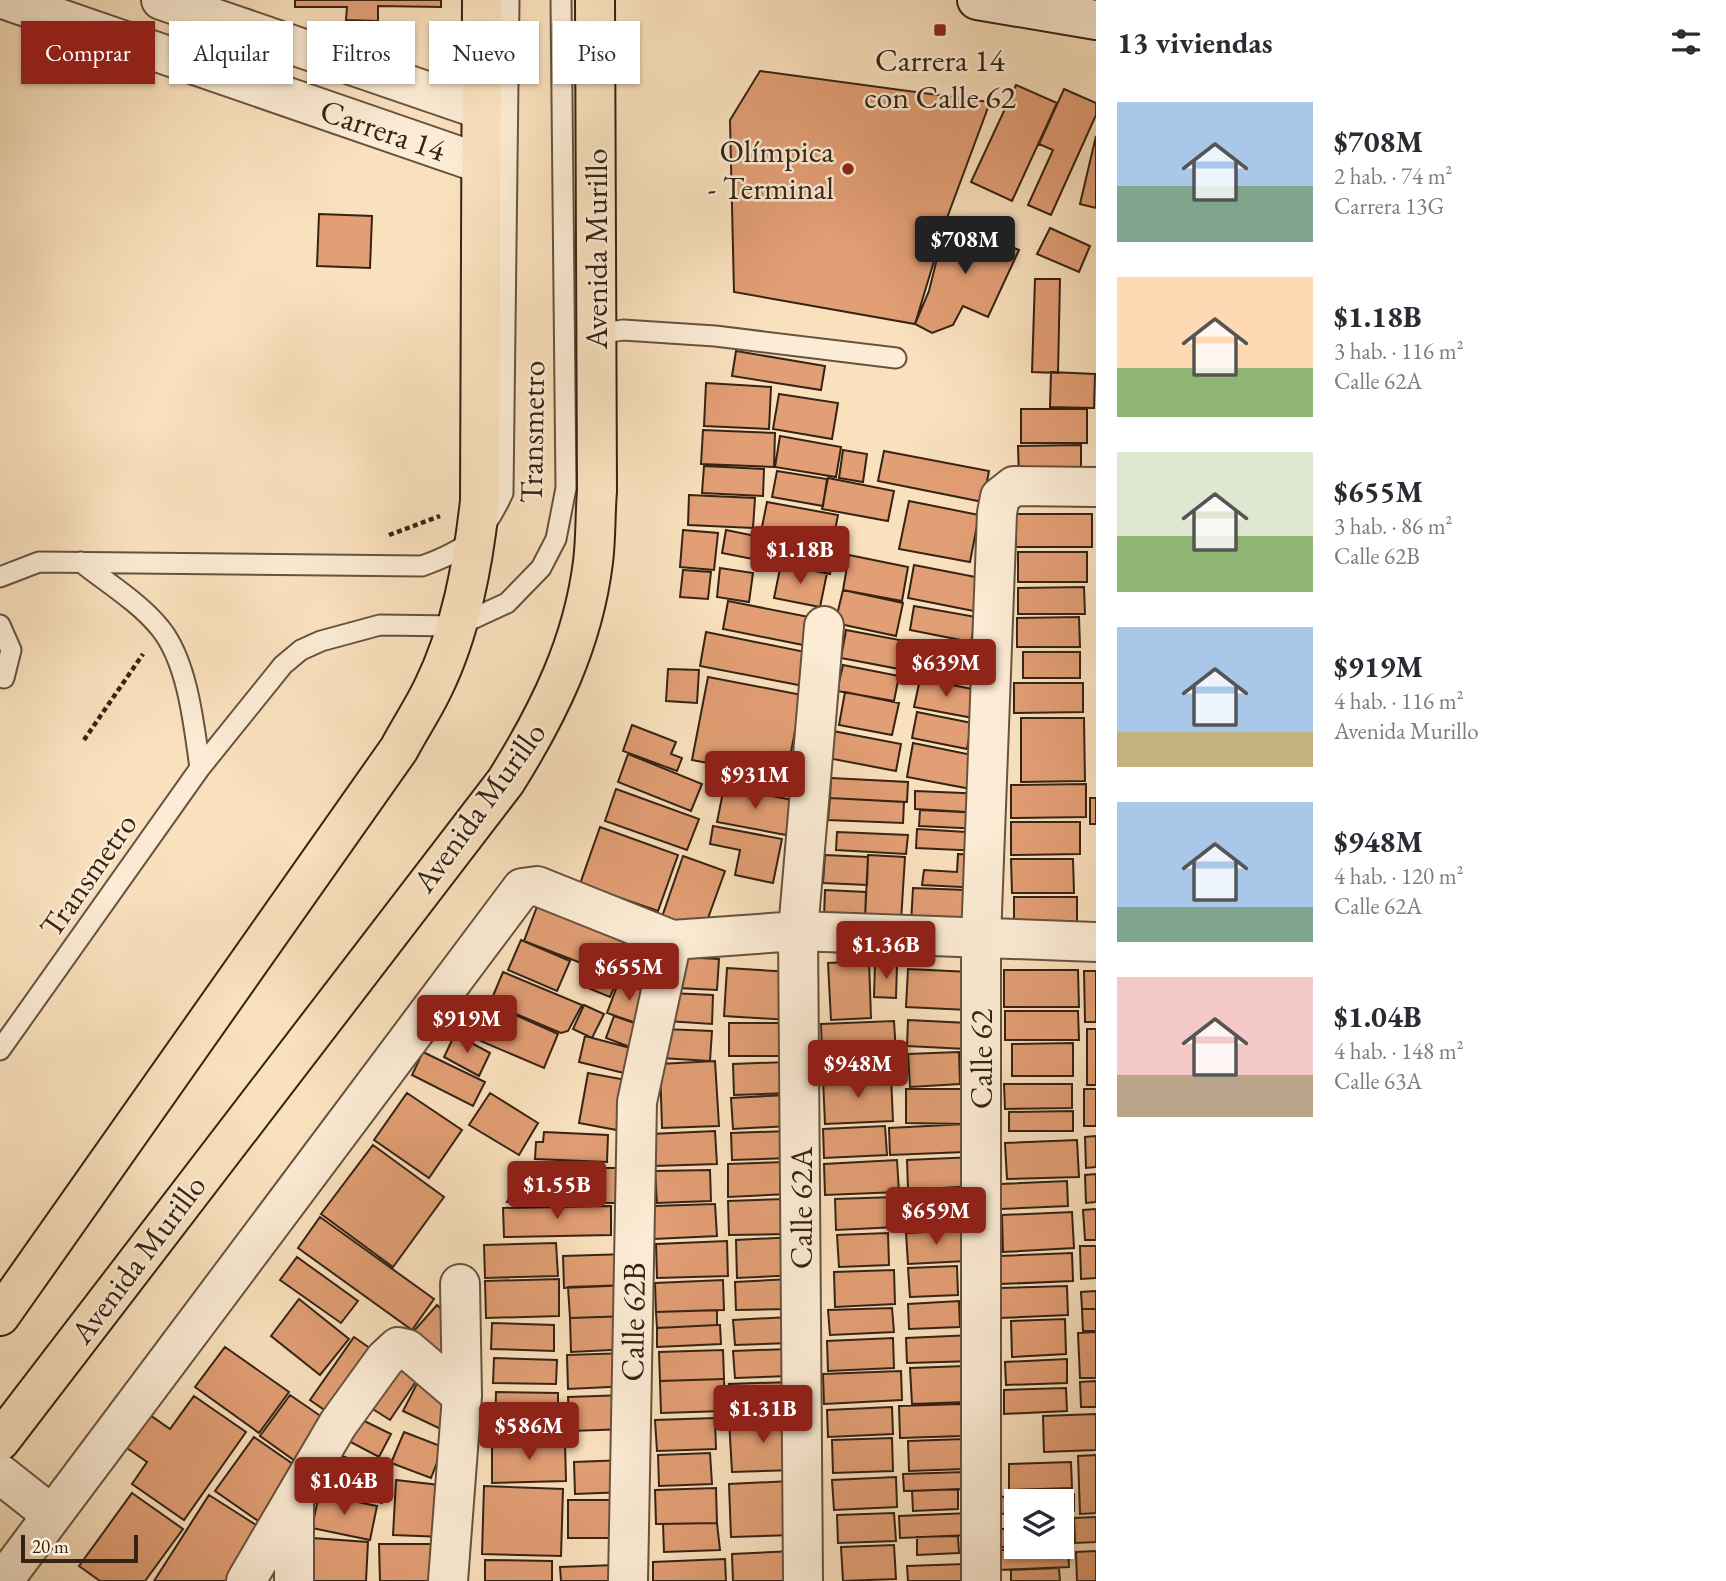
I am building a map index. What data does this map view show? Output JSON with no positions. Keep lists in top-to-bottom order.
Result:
{
  "streets": {
    "main road": ["Avenida Murillo"],
    "street": [
      "Carrera 14",
      "Calle 62",
      "Calle 62A",
      "Calle 62B"
    ],
    "lane": ["Transmetro"]
  },
  "places": {
    "transit": ["Carrera 14 con Calle 62"],
    "other": ["Olímpica - Terminal"]
  },
  "scale_bar": "20 m",
  "page": {
    "heading": "13 viviendas",
    "chip": [
      "Comprar",
      "Alquilar",
      "Filtros",
      "Nuevo",
      "Piso"
    ],
    "list": [
      {
        "name": "$708M",
        "note": "2 hab. · 74 m² · Carrera 13G"
      },
      {
        "name": "$1.18B",
        "note": "3 hab. · 116 m² · Calle 62A"
      },
      {
        "name": "$655M",
        "note": "3 hab. · 86 m² · Calle 62B"
      },
      {
        "name": "$919M",
        "note": "4 hab. · 116 m² · Avenida Murillo"
      },
      {
        "name": "$948M",
        "note": "4 hab. · 120 m² · Calle 62A"
      },
      {
        "name": "$1.04B",
        "note": "4 hab. · 148 m² · Calle 63A"
      }
    ],
    "price": [
      "$708M",
      "$1.18B",
      "$639M",
      "$931M",
      "$1.36B",
      "$655M",
      "$919M",
      "$948M",
      "$1.55B",
      "$659M",
      "$1.31B",
      "$586M",
      "$1.04B"
    ],
    "scale": "20 m"
  }
}
